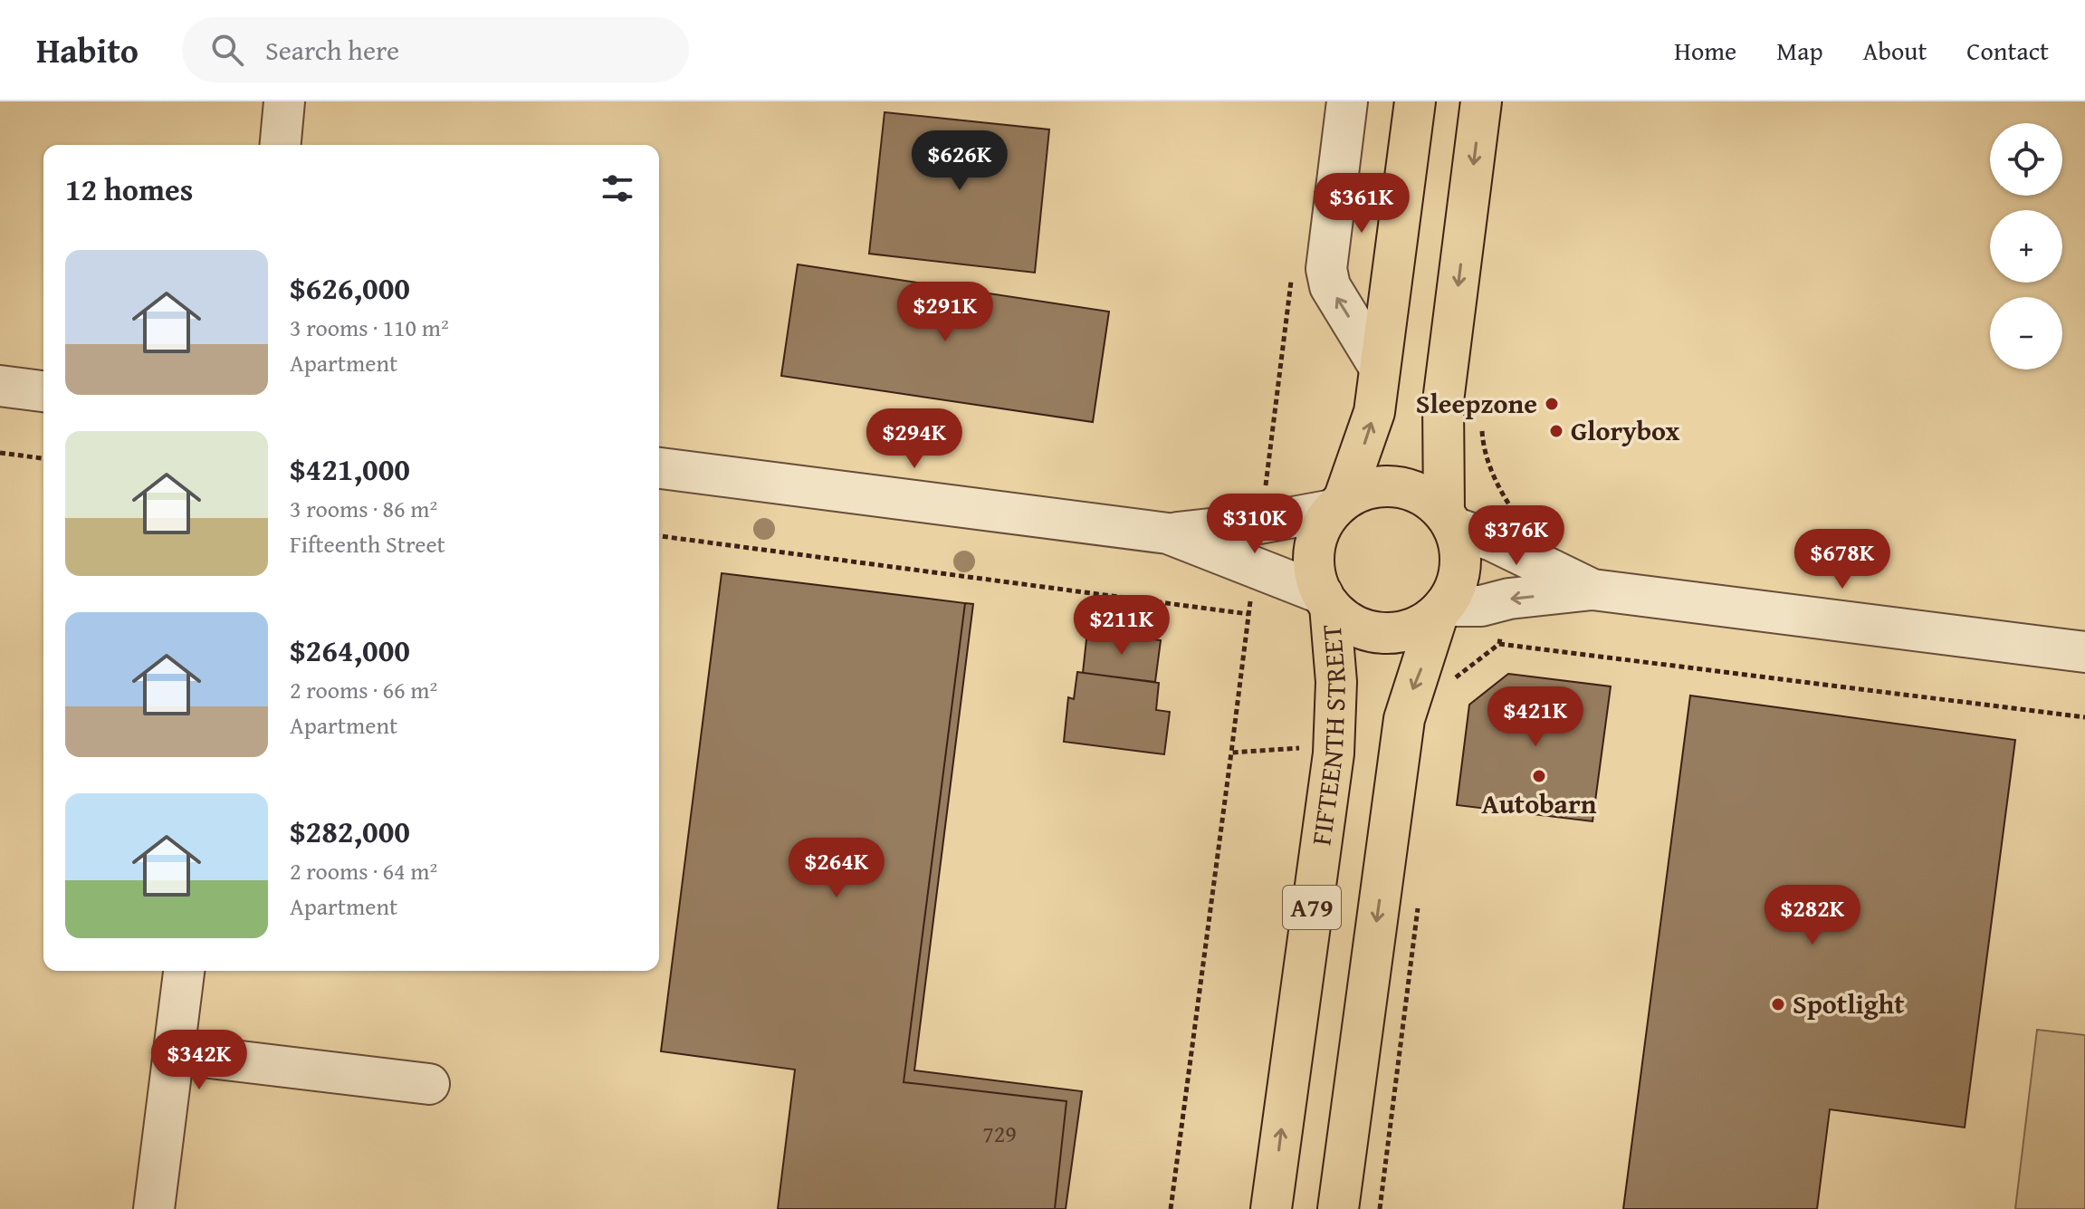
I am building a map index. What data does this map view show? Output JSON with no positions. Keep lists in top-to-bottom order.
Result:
{
  "streets": {
    "highway": ["FIFTEENTH STREET", "A79"]
  },
  "crossings": [
    ["FIFTEENTH STREET", "A79"]
  ],
  "places": [
    "Sleepzone",
    "Glorybox",
    "Autobarn",
    "Spotlight"
  ],
  "house_numbers": ["729"],
  "page": {
    "header": "Habito",
    "search": "Search here",
    "nav": [
      "Home",
      "Map",
      "About",
      "Contact"
    ],
    "map_buttons": ["+", "−"],
    "price": [
      "$626K",
      "$361K",
      "$291K",
      "$294K",
      "$310K",
      "$376K",
      "$678K",
      "$211K",
      "$421K",
      "$264K",
      "$282K",
      "$342K"
    ],
    "heading": "12 homes",
    "list": [
      {
        "name": "$626,000",
        "note": "3 rooms · 110 m² · Apartment"
      },
      {
        "name": "$421,000",
        "note": "3 rooms · 86 m² · Fifteenth Street"
      },
      {
        "name": "$264,000",
        "note": "2 rooms · 66 m² · Apartment"
      },
      {
        "name": "$282,000",
        "note": "2 rooms · 64 m² · Apartment"
      }
    ]
  }
}
